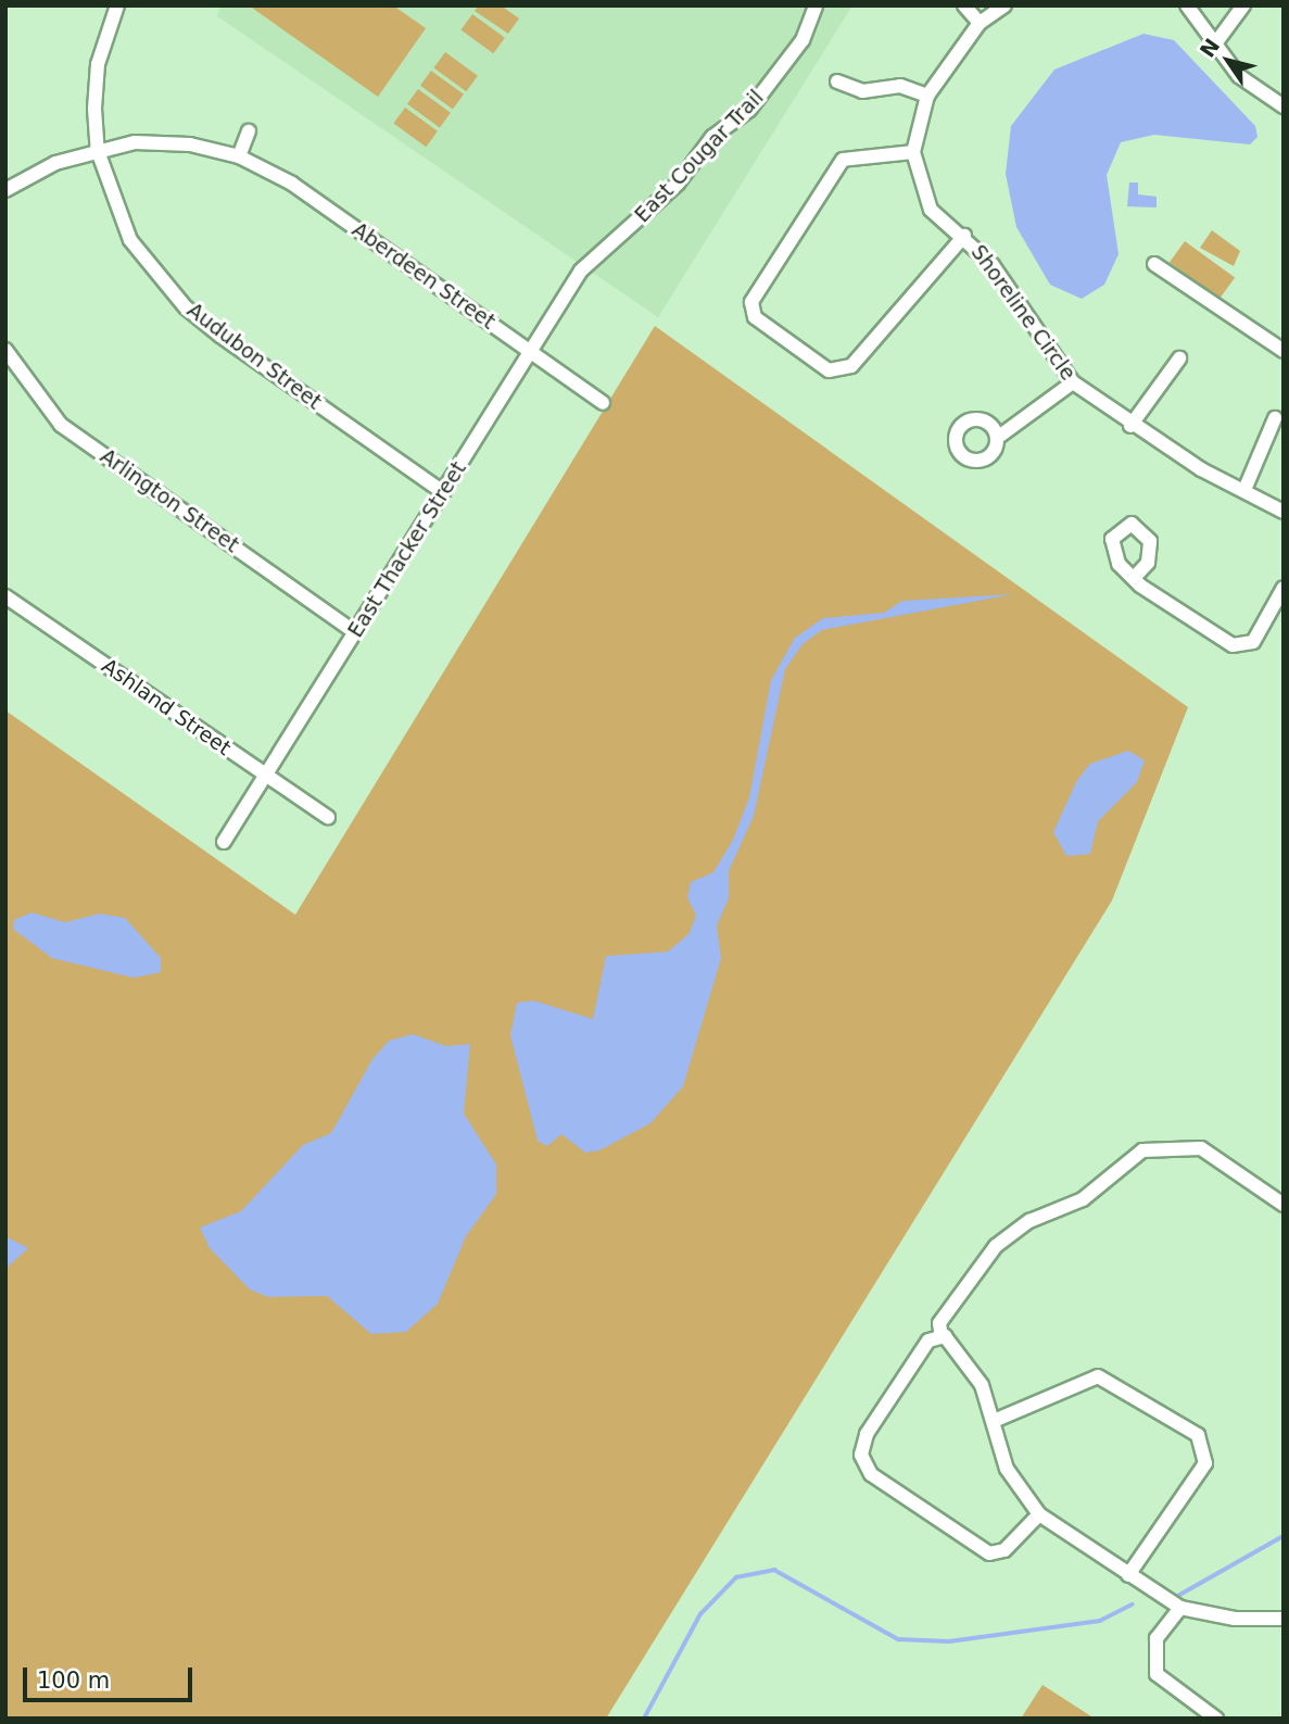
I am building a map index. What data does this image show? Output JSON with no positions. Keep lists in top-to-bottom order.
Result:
{
  "streets": {
    "street": [
      "East Cougar Trail",
      "Aberdeen Street",
      "Shoreline Circle",
      "Audubon Street",
      "Arlington Street",
      "East Thacker Street",
      "Ashland Street"
    ]
  },
  "crossings": [
    ["East Cougar Trail", "East Thacker Street"],
    ["Aberdeen Street", "Audubon Street"],
    ["Aberdeen Street", "East Thacker Street"],
    ["Audubon Street", "East Thacker Street"],
    ["Arlington Street", "East Thacker Street"],
    ["East Thacker Street", "Ashland Street"]
  ],
  "scale_bar": "100 m",
  "north": "top left"
}
